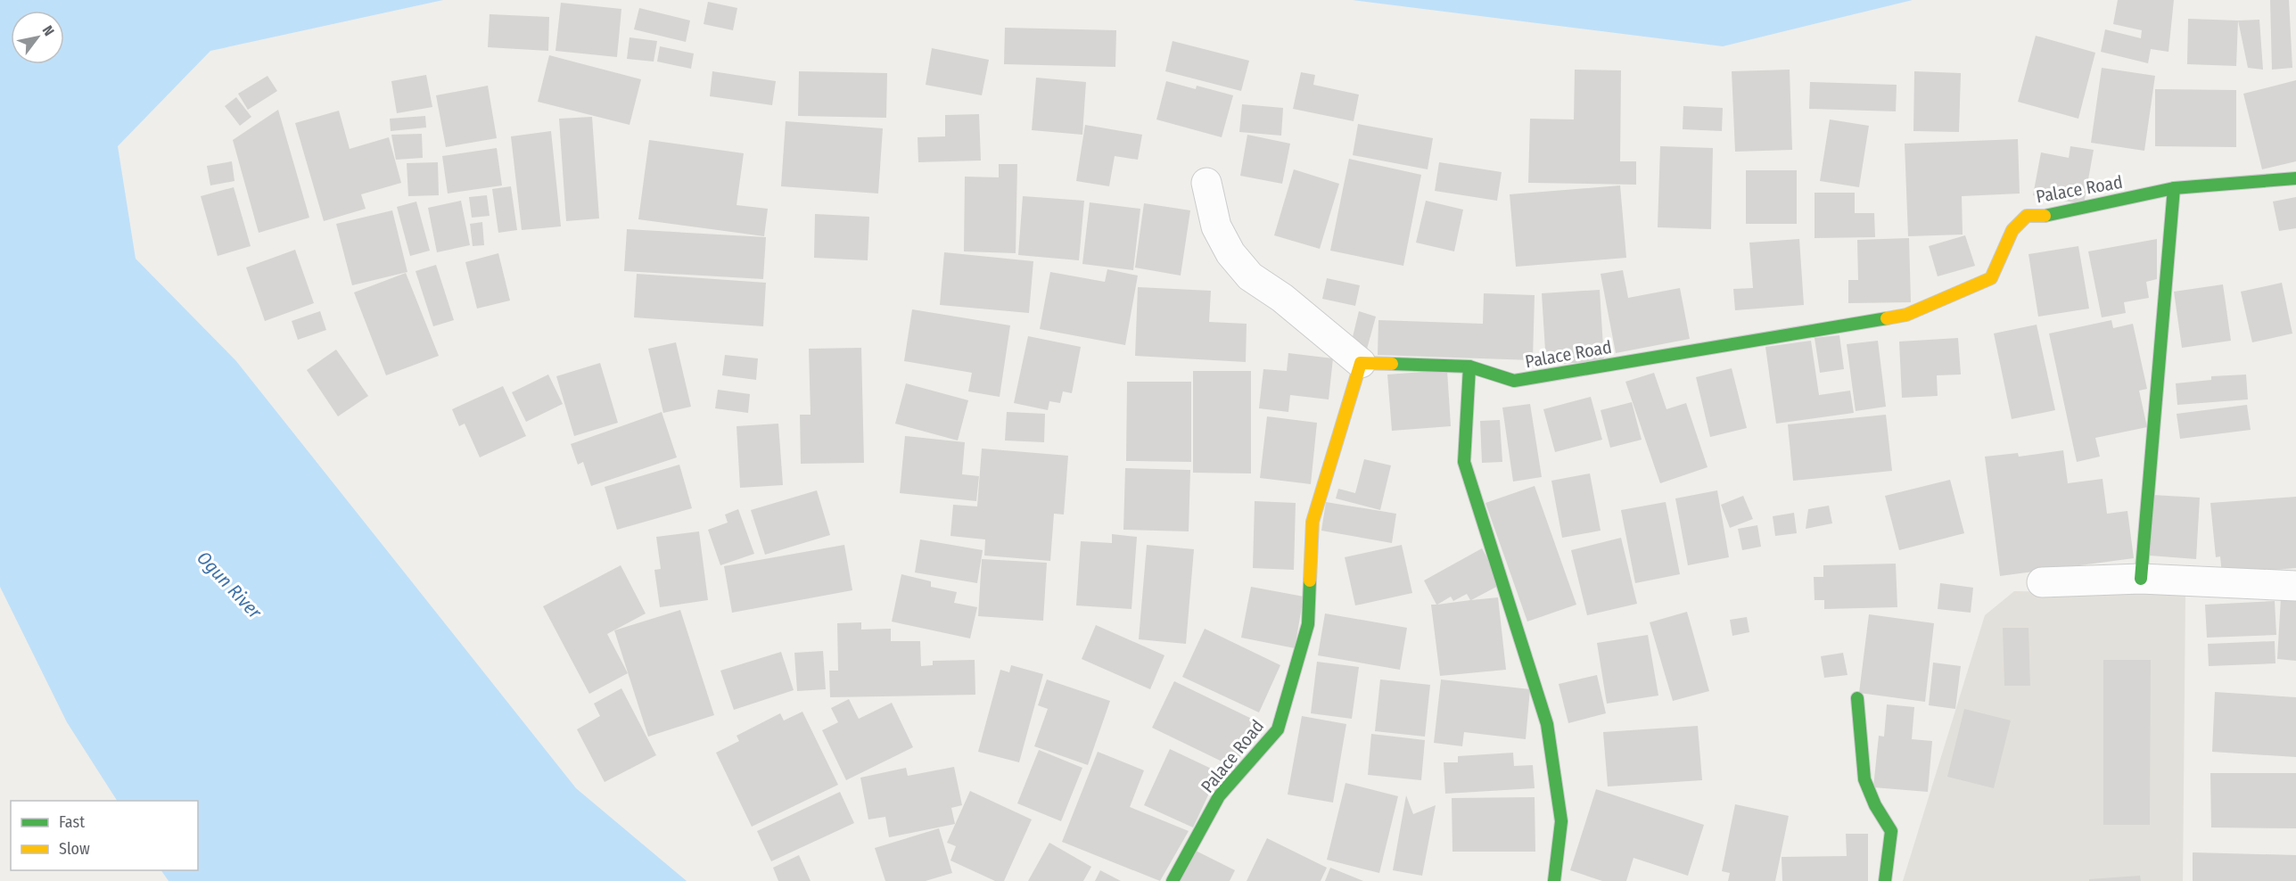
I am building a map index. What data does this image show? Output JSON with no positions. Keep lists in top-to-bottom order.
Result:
{
  "streets": {
    "street": ["Palace Road"]
  },
  "water": ["Ogun River"],
  "legend": ["Fast", "Slow"],
  "north": "top right"
}
